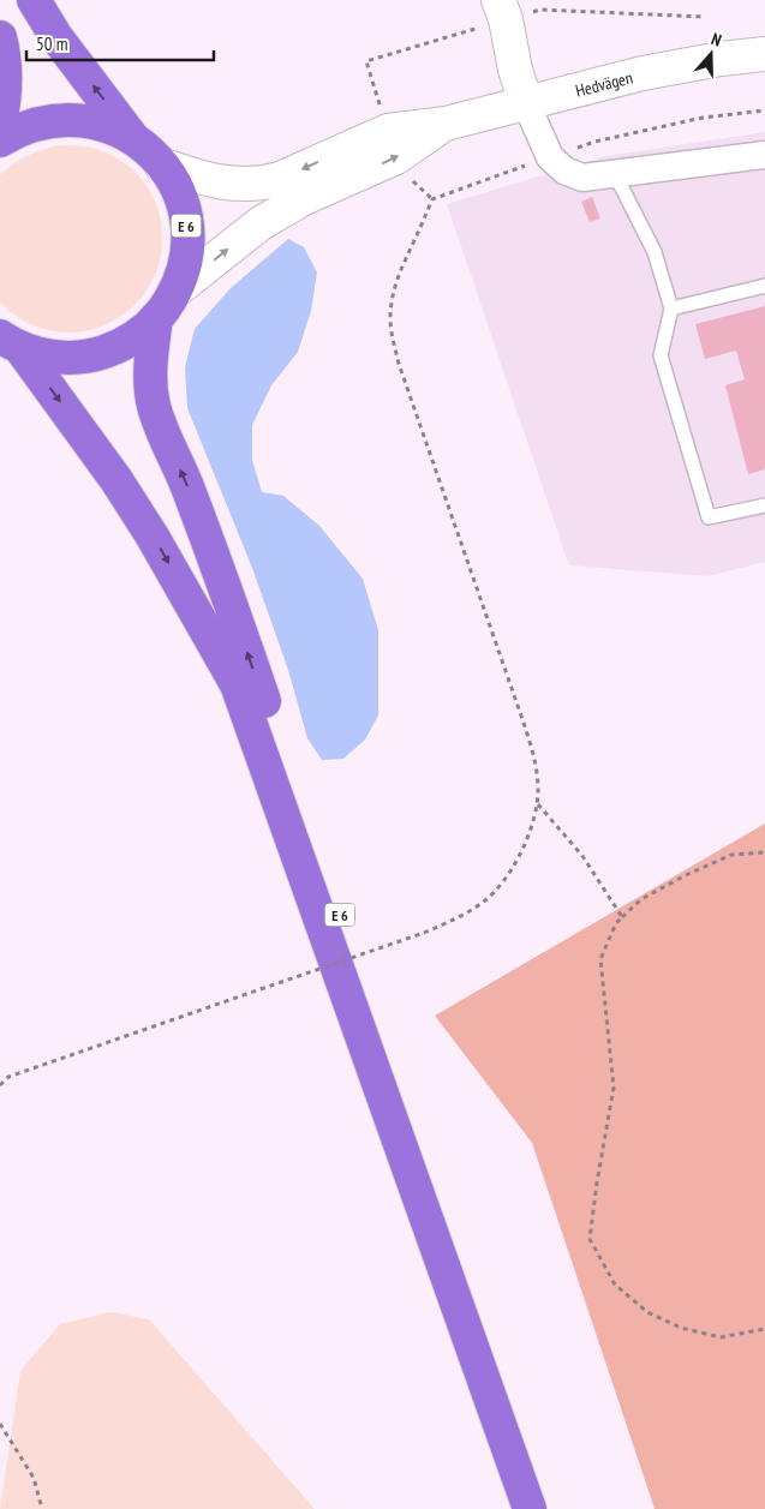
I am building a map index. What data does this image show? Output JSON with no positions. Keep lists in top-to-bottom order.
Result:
{
  "streets": {
    "highway": ["E 6"],
    "main road": ["Hedvägen"]
  },
  "crossings": [
    ["Hedvägen", "E 6"]
  ],
  "scale_bar": "50 m",
  "north": "top"
}
